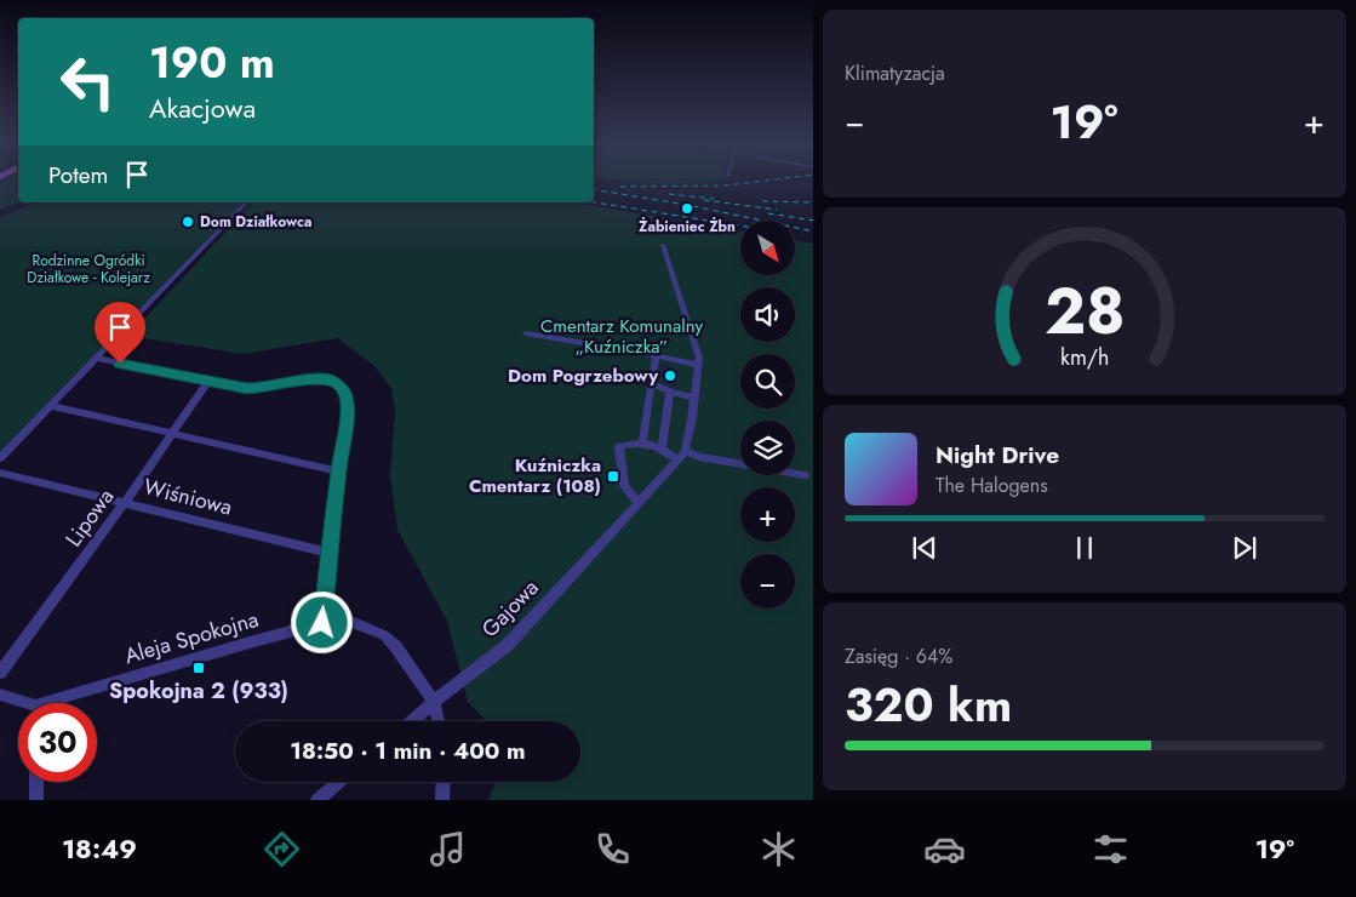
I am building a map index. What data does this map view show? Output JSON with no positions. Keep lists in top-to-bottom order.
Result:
{
  "streets": {
    "street": [
      "Wiśniowa",
      "Lipowa",
      "Gajowa",
      "Aleja Spokojna"
    ]
  },
  "crossings": [
    ["Wiśniowa", "Lipowa"],
    ["Gajowa", "Aleja Spokojna"]
  ],
  "parks": ["Rodzinne Ogródki Działkowe - Kolejarz", "Cmentarz Komunalny „Kuźniczka”"],
  "places": {
    "other": ["Żabieniec Żbn", "Dom Działkowca", "Dom Pogrzebowy"],
    "transit": ["Kuźniczka Cmentarz (108)", "Spokojna 2 (933)"]
  },
  "north": "bottom right",
  "page": {
    "tile": [
      "Klimatyzacja",
      ["Zasięg · 64%", "320 km"]
    ],
    "turn": ["190 m", "Akacjowa"],
    "heat": ["−", "19°", "+"],
    "then": "Potem",
    "map_buttons": ["+", "−"],
    "song": ["Night Drive", "The Halogens"],
    "limit": "30",
    "trip": "18:50 · 1 min · 400 m",
    "tabs": ["18:49", "19°"],
    "gauge": ["28", "km/h"]
  }
}
